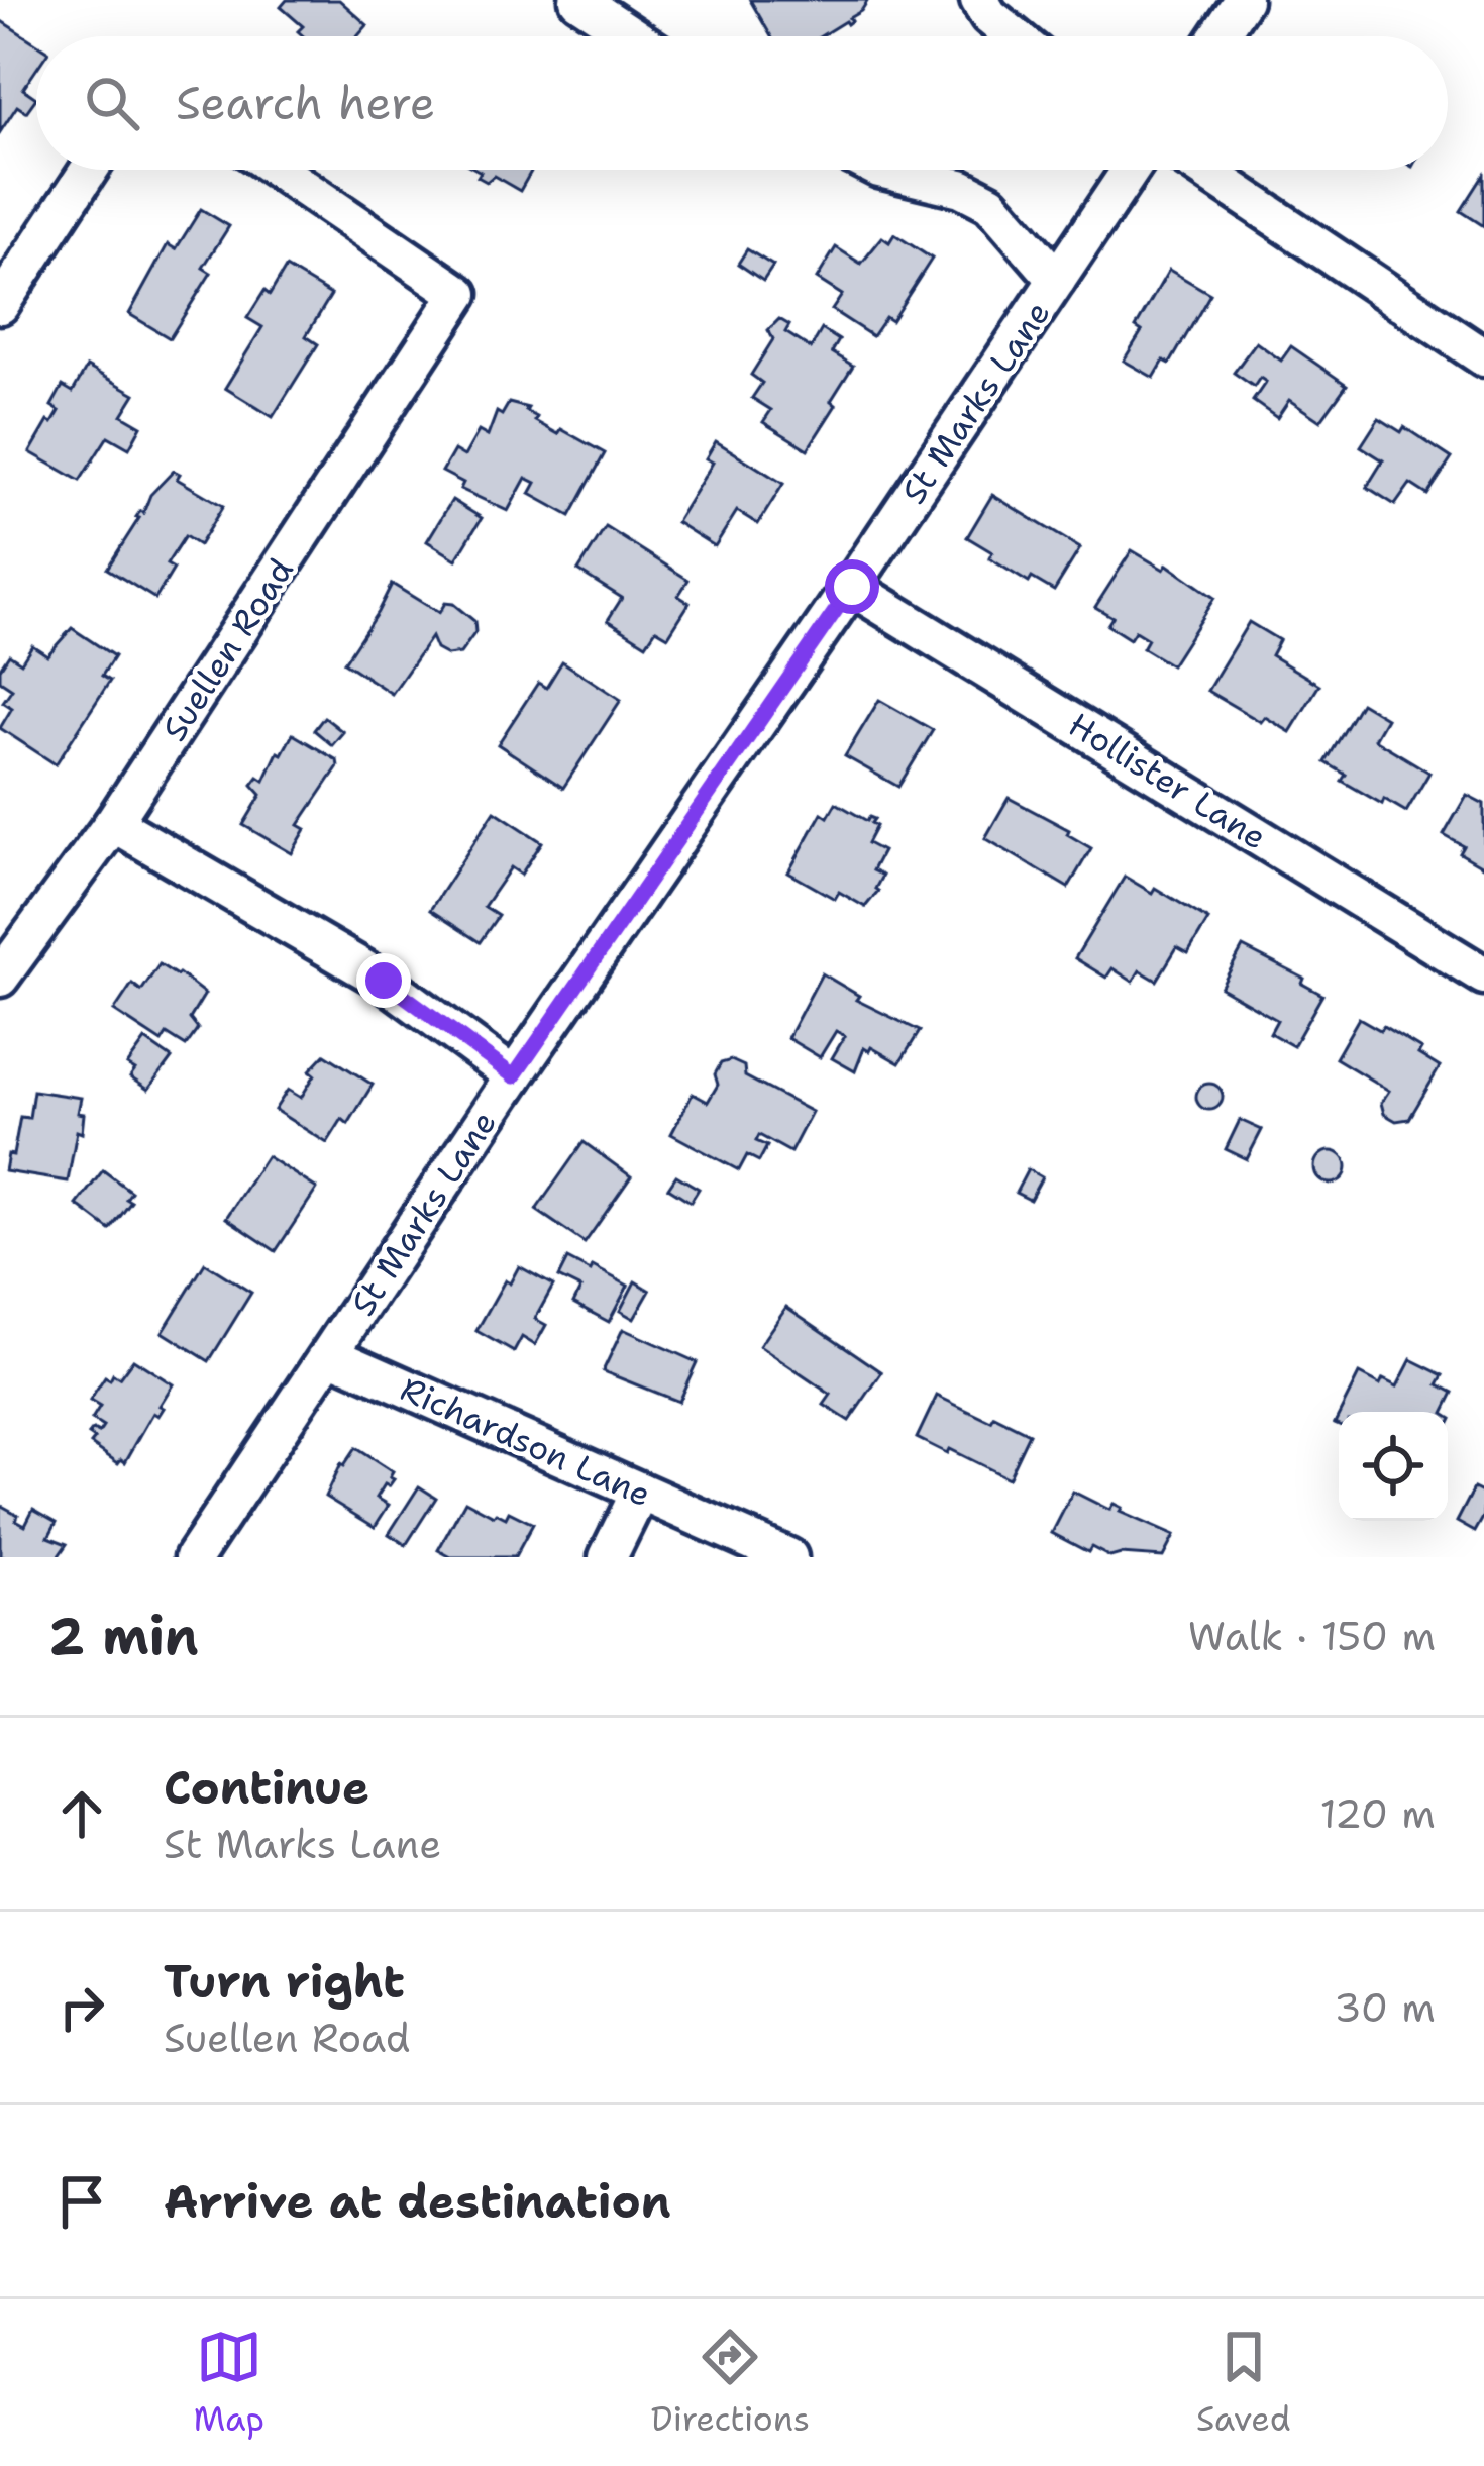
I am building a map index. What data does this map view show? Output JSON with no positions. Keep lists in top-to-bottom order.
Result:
{
  "streets": {
    "street": [
      "St Marks Lane",
      "Suellen Road",
      "Hollister Lane",
      "Richardson Lane"
    ]
  },
  "crossings": [
    ["St Marks Lane", "Hollister Lane"],
    ["St Marks Lane", "Richardson Lane"]
  ],
  "page": {
    "search": "Search here",
    "heading": ["2 min", "Walk · 150 m"],
    "list": [
      ["Continue", "St Marks Lane", "120 m"],
      ["Turn right", "Suellen Road", "30 m"],
      "Arrive at destination"
    ],
    "nav": ["Map", "Directions", "Saved"]
  }
}
